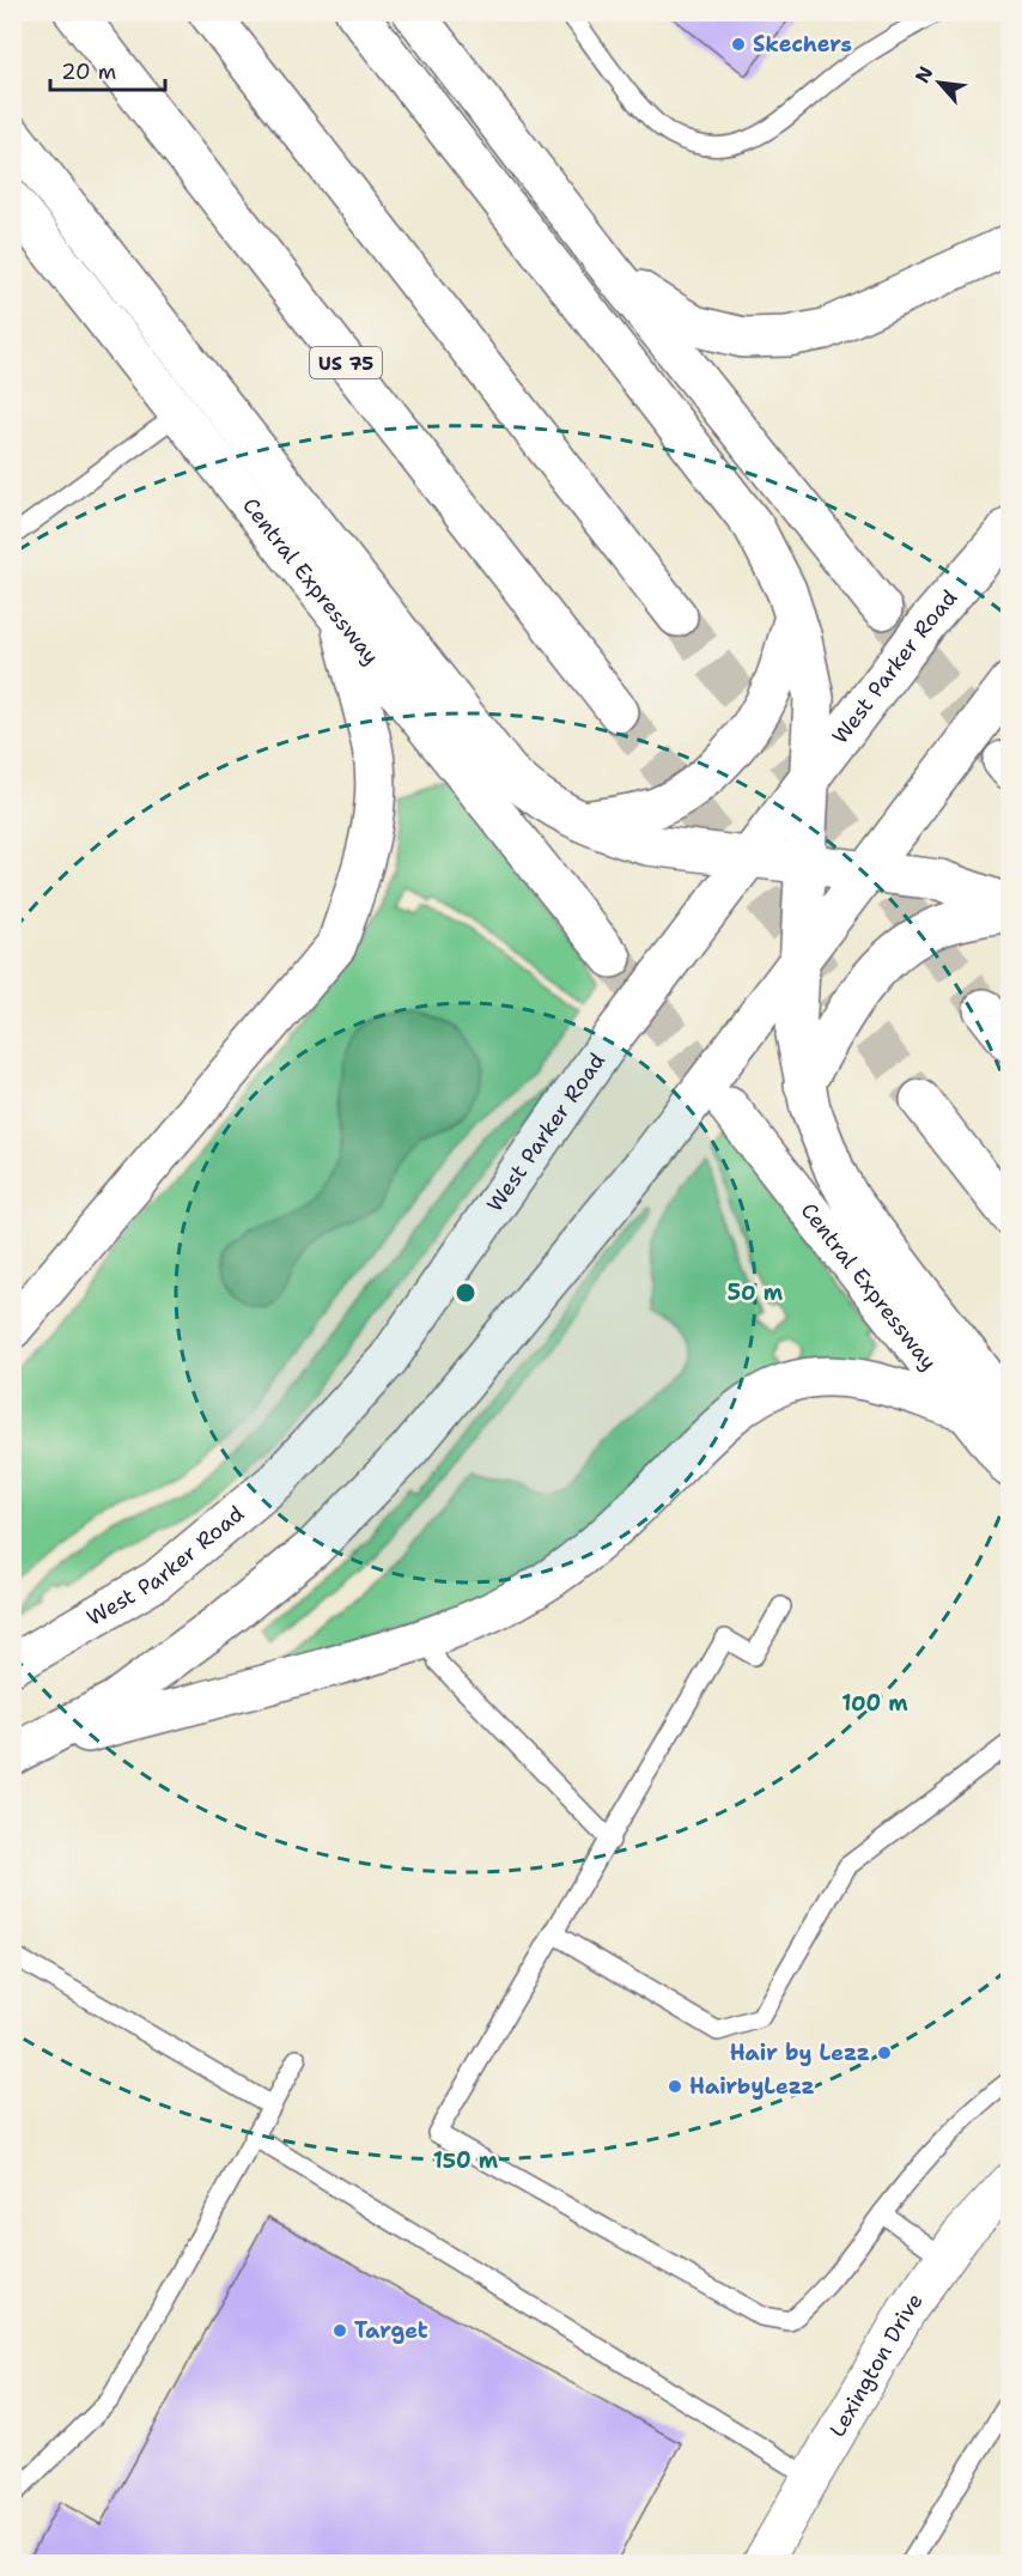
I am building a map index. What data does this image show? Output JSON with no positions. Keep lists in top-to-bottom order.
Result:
{
  "streets": {
    "main road": ["US 75", "Central Expressway", "West Parker Road"],
    "street": ["Lexington Drive"]
  },
  "places": [
    "Skechers",
    "Hair by Lezz",
    "HairbyLezz",
    "Target"
  ],
  "scale_bar": "20 m",
  "north": "top left",
  "rings": ["50 m", "100 m", "150 m"]
}
